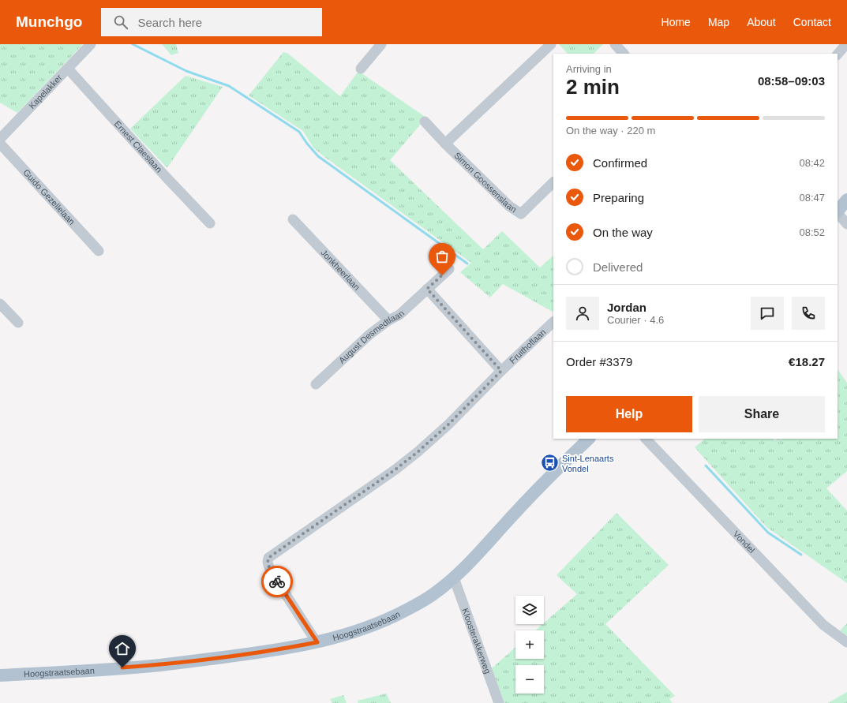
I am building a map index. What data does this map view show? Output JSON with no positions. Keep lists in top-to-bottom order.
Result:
{
  "streets": {
    "main road": ["Hoogstraatsebaan"],
    "street": [
      "Kapelakker",
      "Ernest Claeslaan",
      "Simon Goossenslaan",
      "Guido Gezellelaan",
      "Jonkheerlaan",
      "August Desmedtlaan",
      "Fruithoflaan",
      "Vondel",
      "Kloosterakkerweg"
    ]
  },
  "crossings": [
    ["Kapelakker", "Ernest Claeslaan"],
    ["Jonkheerlaan", "August Desmedtlaan"],
    ["Fruithoflaan", "Hoogstraatsebaan"],
    ["Hoogstraatsebaan", "Kloosterakkerweg"]
  ],
  "places": {
    "bus stop": ["Sint-Lenaarts Vondel"]
  },
  "page": {
    "header": "Munchgo",
    "search": "Search here",
    "nav": [
      "Home",
      "Map",
      "About",
      "Contact"
    ],
    "heading": ["2 min", "Arriving in", "08:58–09:03"],
    "panel": [
      "Jordan",
      "Courier · 4.6",
      "Order #3379",
      "€18.27"
    ],
    "bar": "On the way · 220 m",
    "list": [
      ["Confirmed", "08:42"],
      ["Preparing", "08:47"],
      ["On the way", "08:52"],
      "Delivered"
    ],
    "buttons": ["Help", "Share"],
    "map_buttons": ["+", "−"]
  }
}
